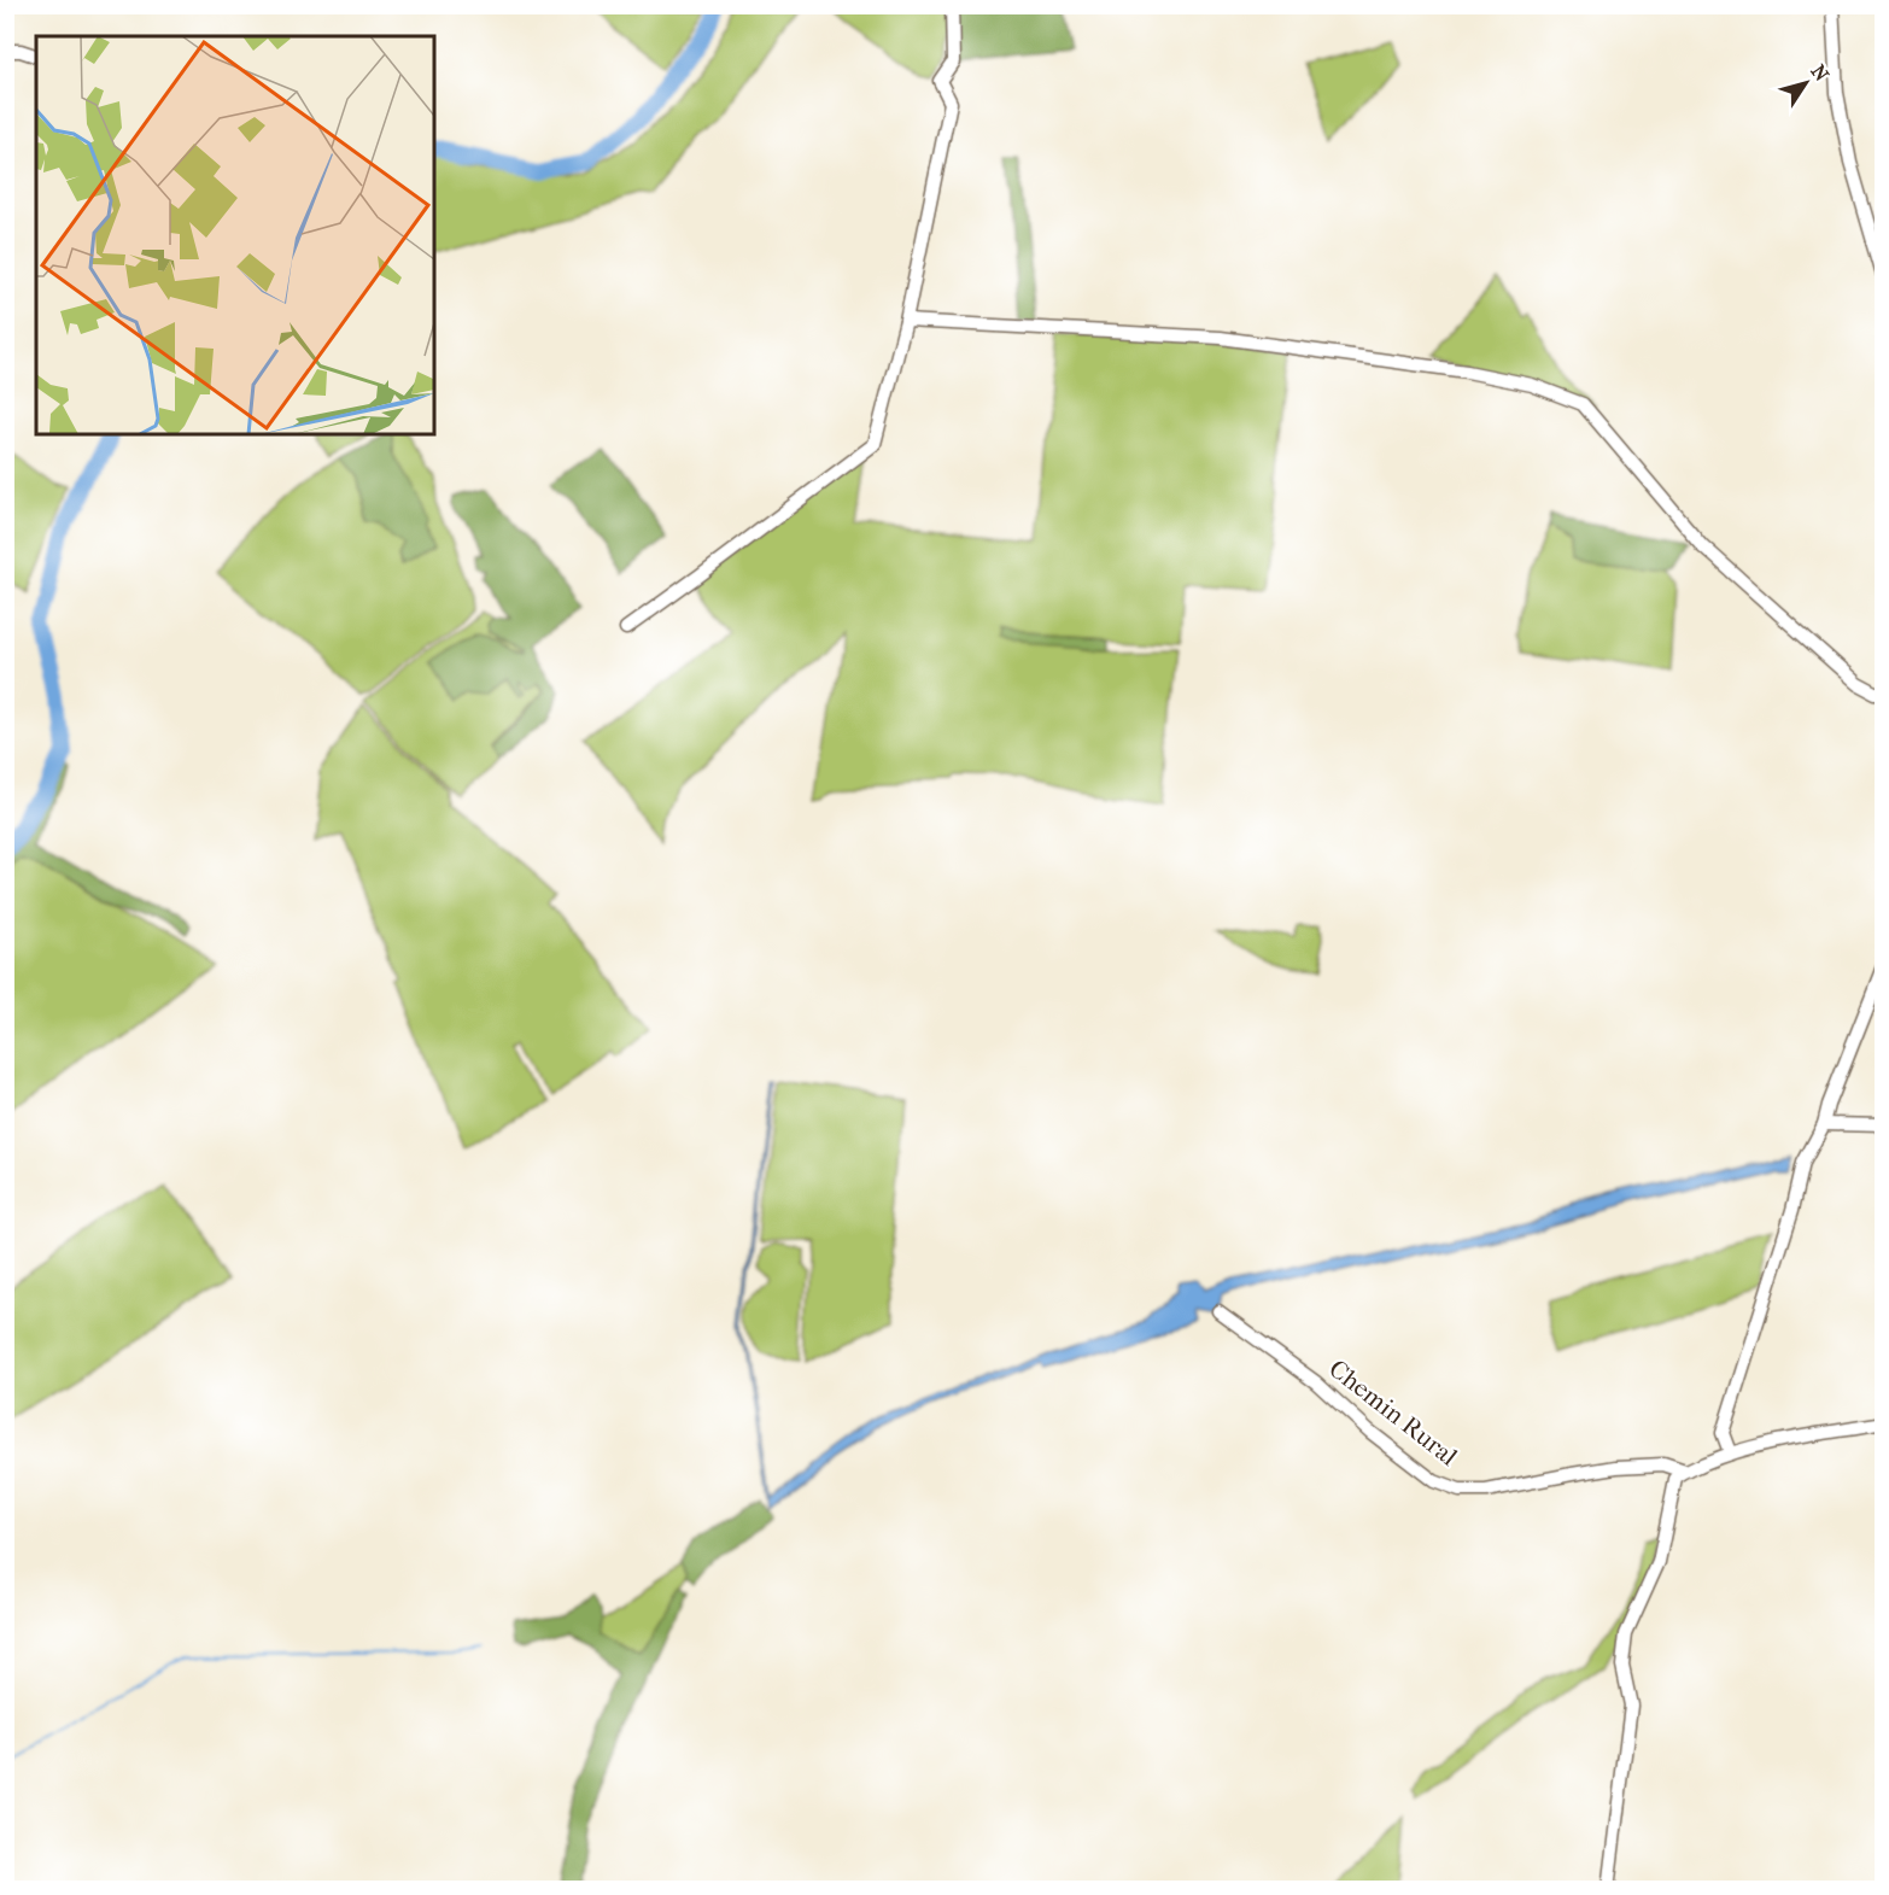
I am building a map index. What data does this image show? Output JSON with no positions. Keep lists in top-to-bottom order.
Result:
{
  "streets": {
    "street": ["Chemin Rural"]
  },
  "north": "top right"
}
